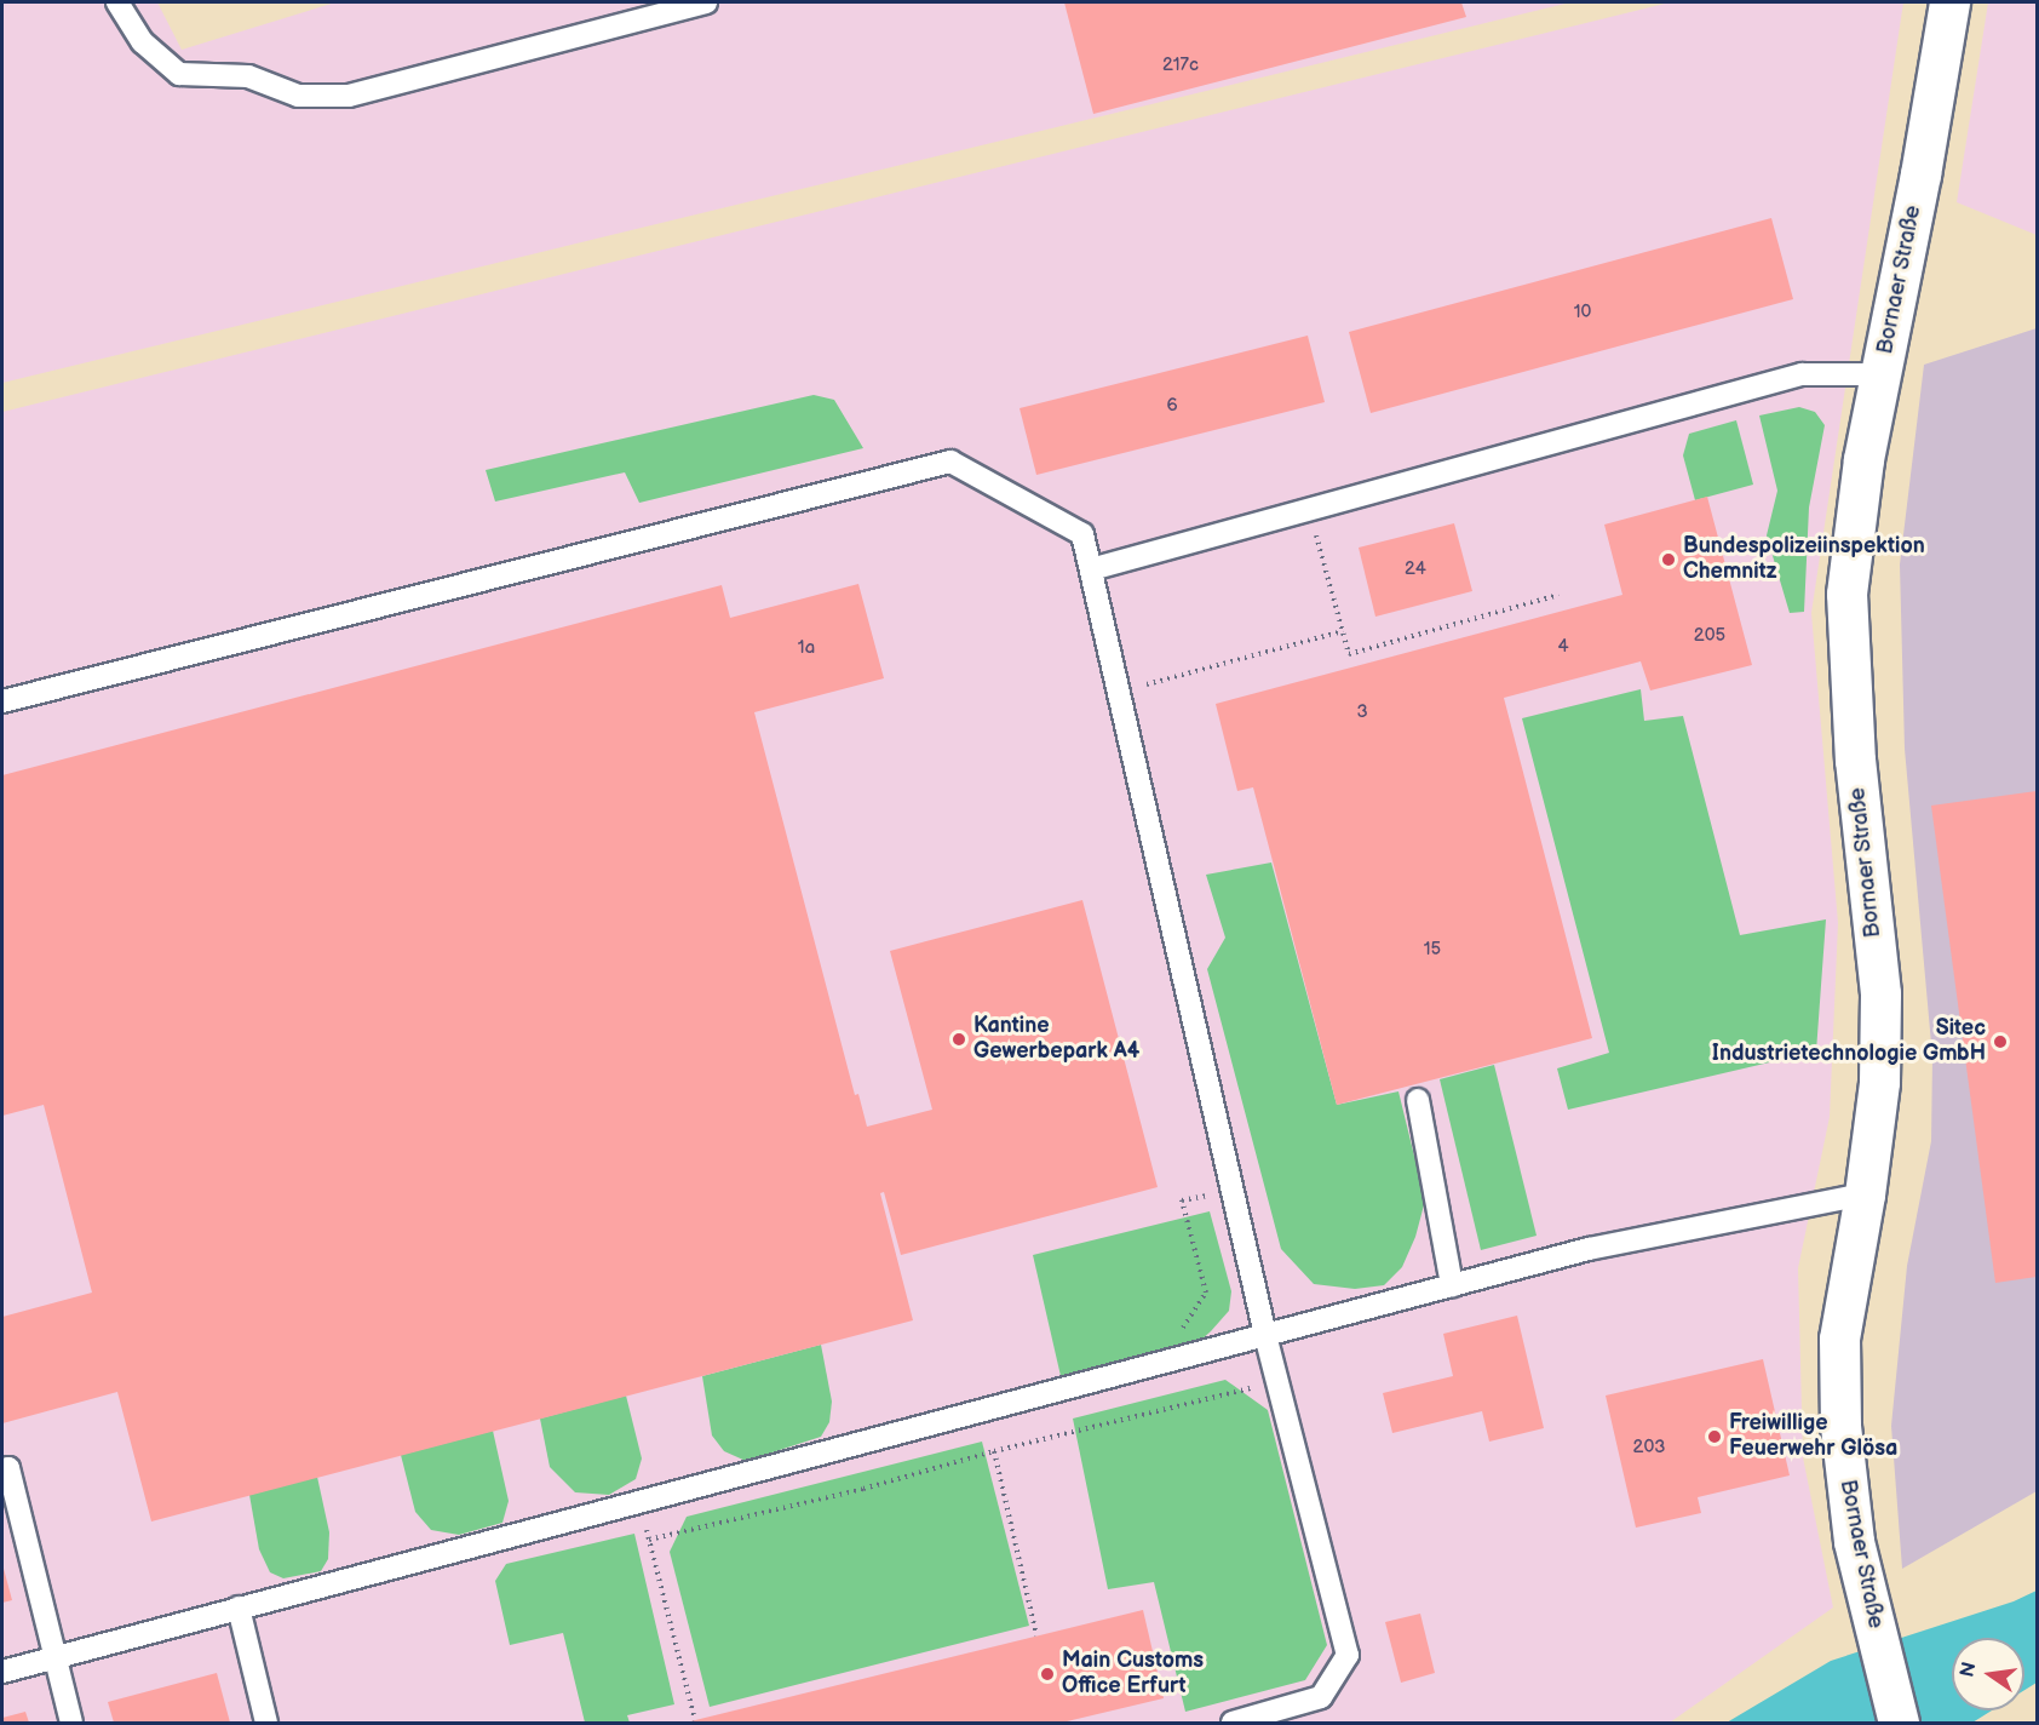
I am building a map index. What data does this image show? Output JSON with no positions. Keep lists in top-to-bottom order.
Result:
{
  "streets": {
    "main road": ["Bornaer Straße"]
  },
  "places": [
    "Bundespolizeiinspektion Chemnitz",
    "Kantine Gewerbepark A4",
    "Sitec Industrietechnologie GmbH",
    "Freiwillige Feuerwehr Glösa",
    "Main Customs Office Erfurt"
  ],
  "house_numbers": [
    "217c",
    "10",
    "6",
    "24",
    "205",
    "4",
    "1a",
    "3",
    "15",
    "203"
  ],
  "north": "left"
}
